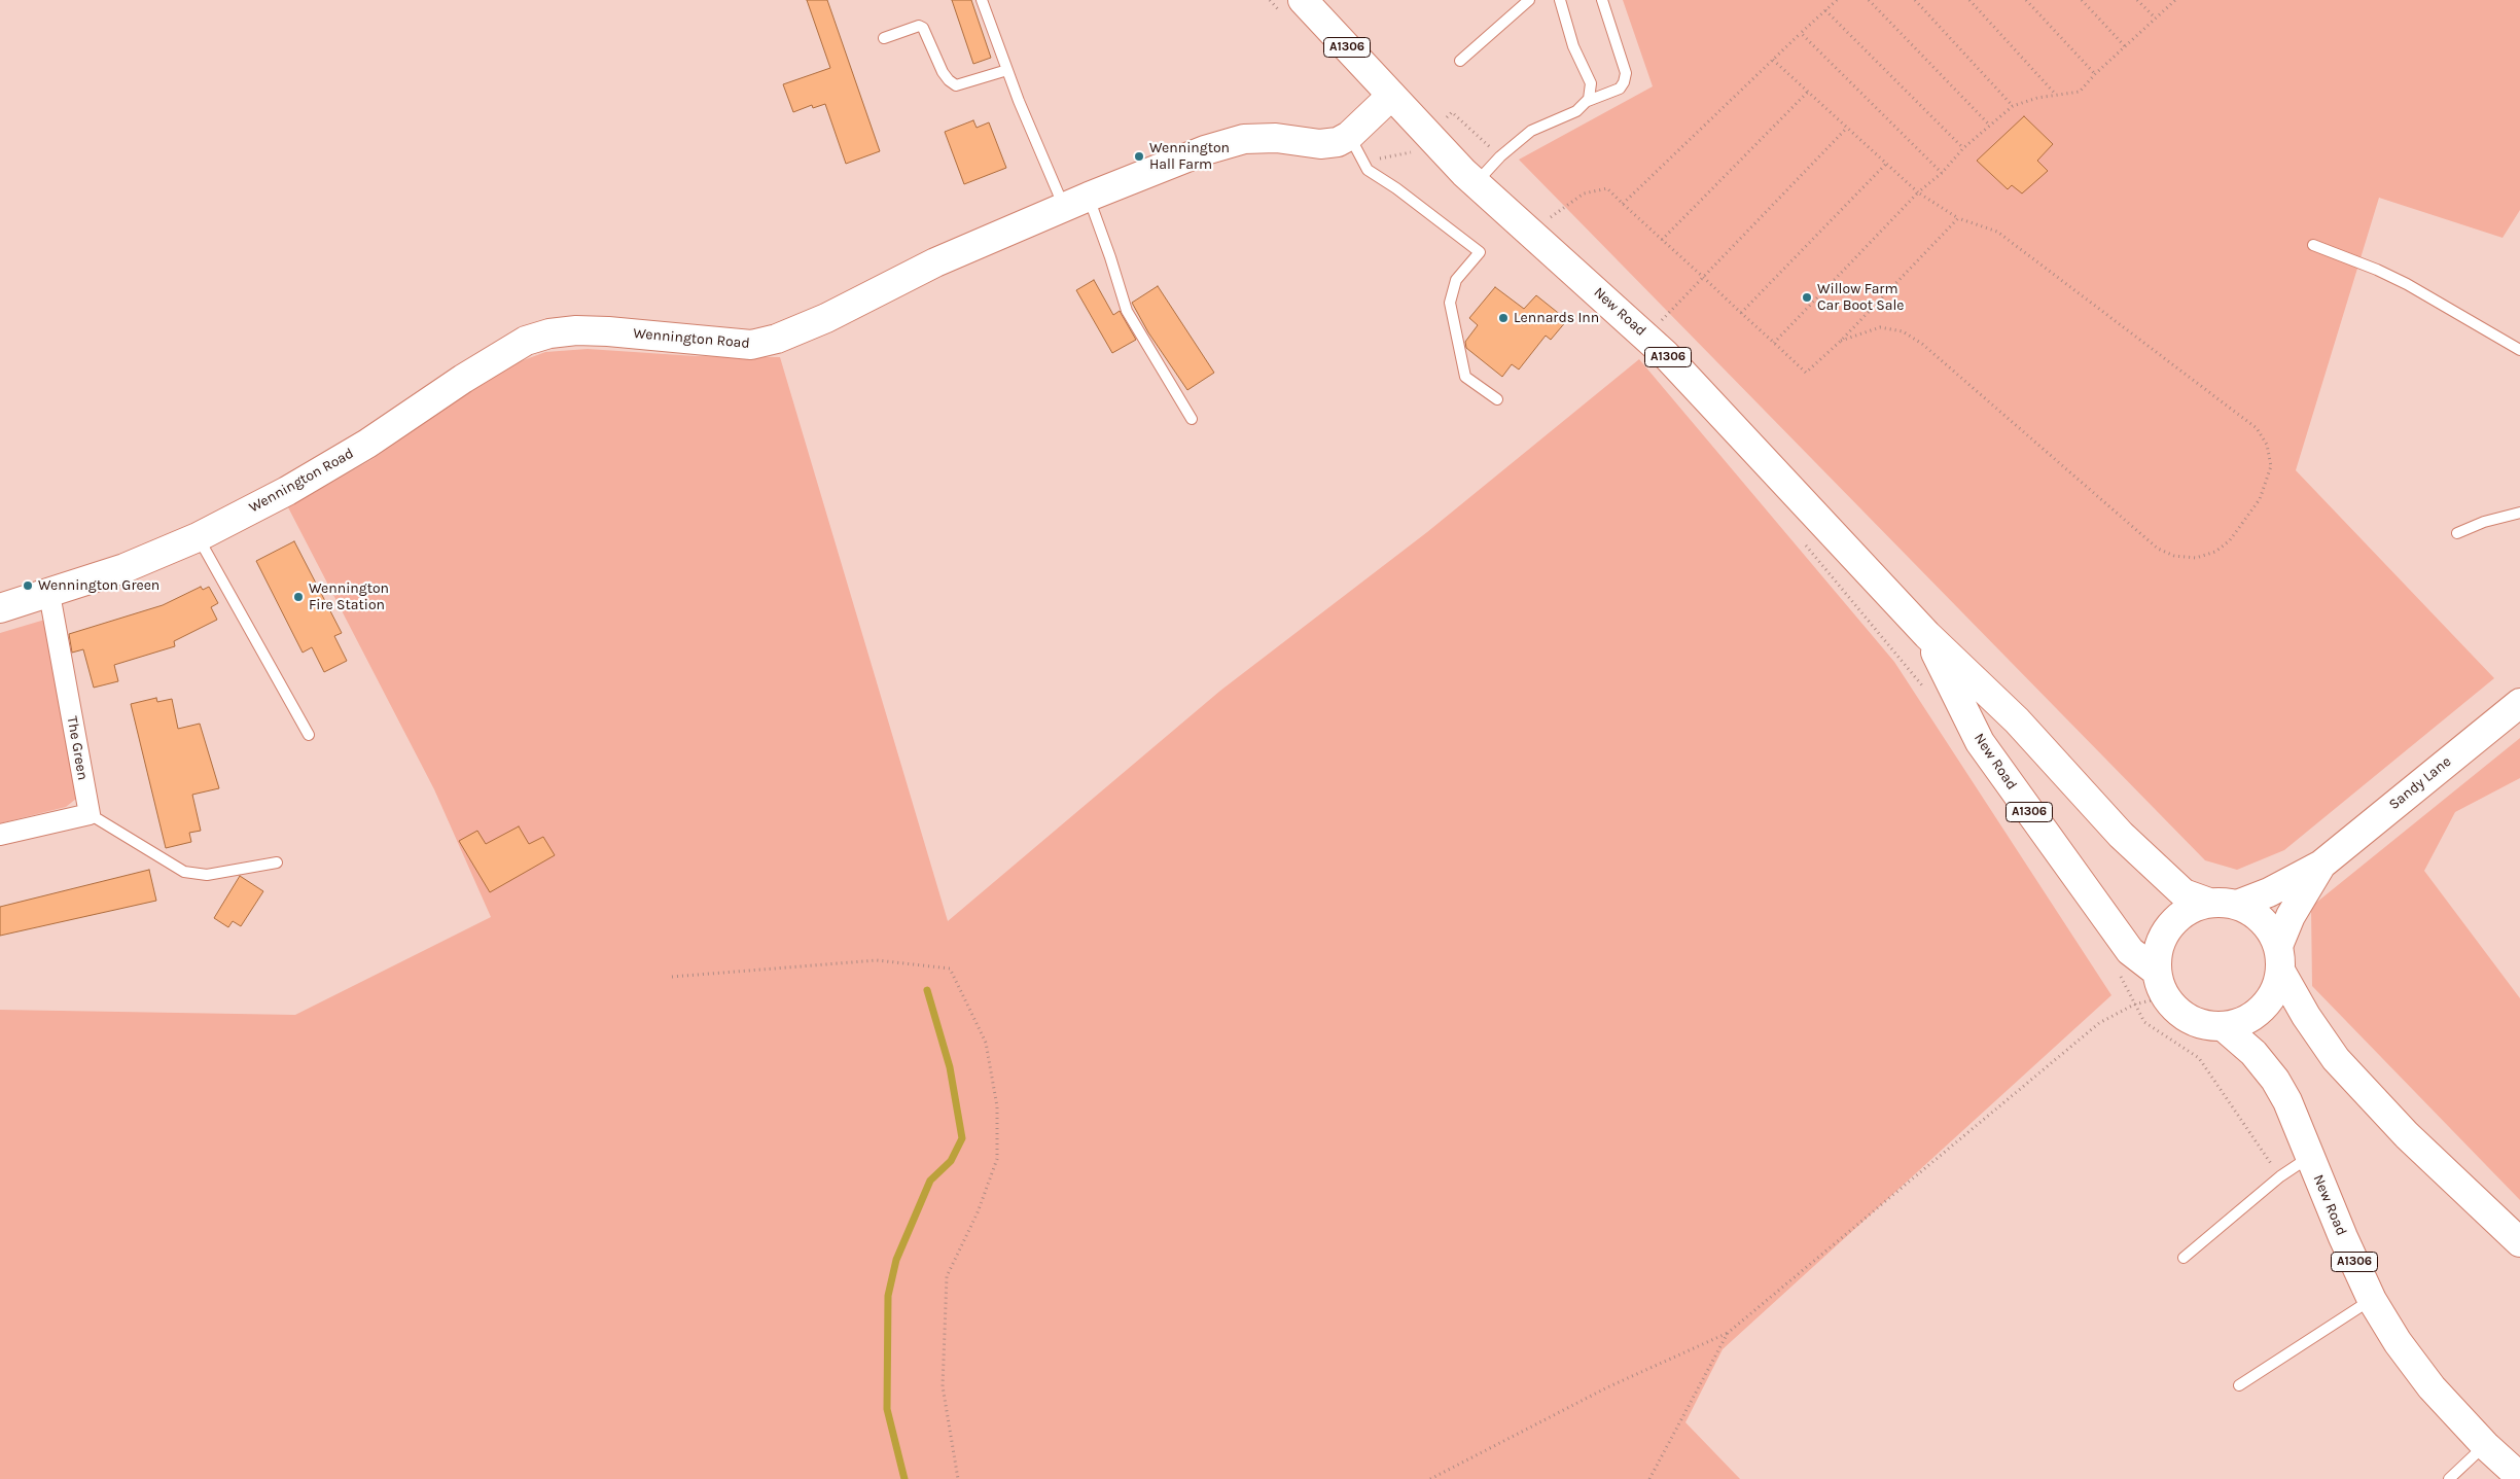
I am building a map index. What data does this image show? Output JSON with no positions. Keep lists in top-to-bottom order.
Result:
{
  "streets": {
    "main road": [
      "A1306",
      "New Road",
      "Wennington Road",
      "Sandy Lane"
    ],
    "street": ["The Green"]
  },
  "crossings": [
    ["New Road", "Wennington Road"],
    ["New Road", "Sandy Lane"],
    ["Wennington Road", "The Green"]
  ],
  "places": [
    "Wennington Hall Farm",
    "Willow Farm Car Boot Sale",
    "Lennards Inn",
    "Wennington Green",
    "Wennington Fire Station"
  ]
}
